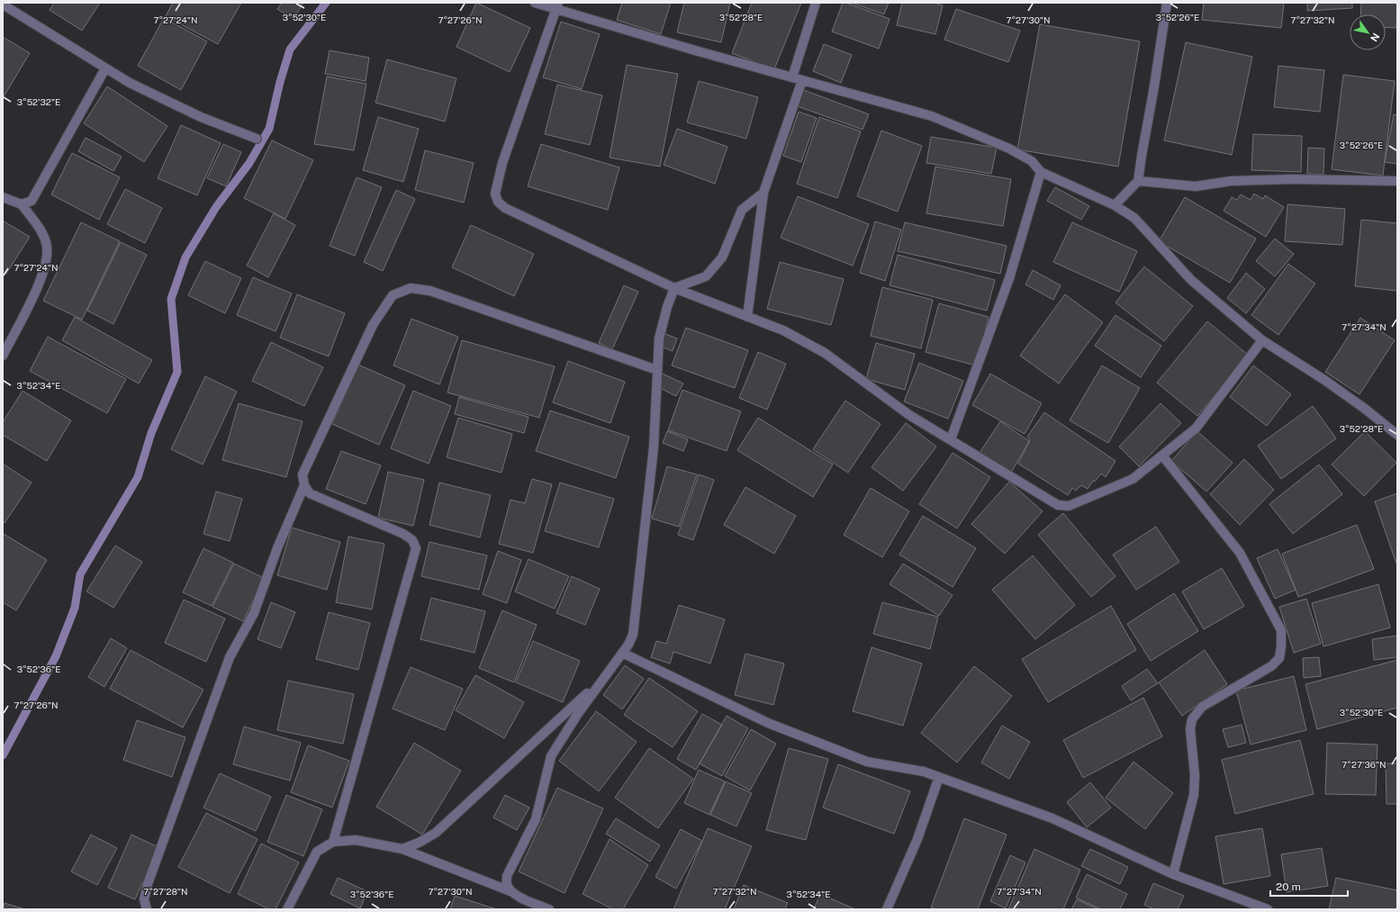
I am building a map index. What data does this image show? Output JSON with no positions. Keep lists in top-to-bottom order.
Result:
{
  "scale_bar": "20 m",
  "north": "bottom right",
  "coordinates": [
    "3°52'30\"E",
    "3°52'28\"E",
    "3°52'26\"E",
    "7°27'24\"N",
    "7°27'26\"N",
    "7°27'30\"N",
    "7°27'32\"N",
    "3°52'32\"E",
    "7°27'34\"N",
    "3°52'34\"E",
    "3°52'36\"E",
    "7°27'36\"N",
    "7°27'28\"N"
  ]
}
